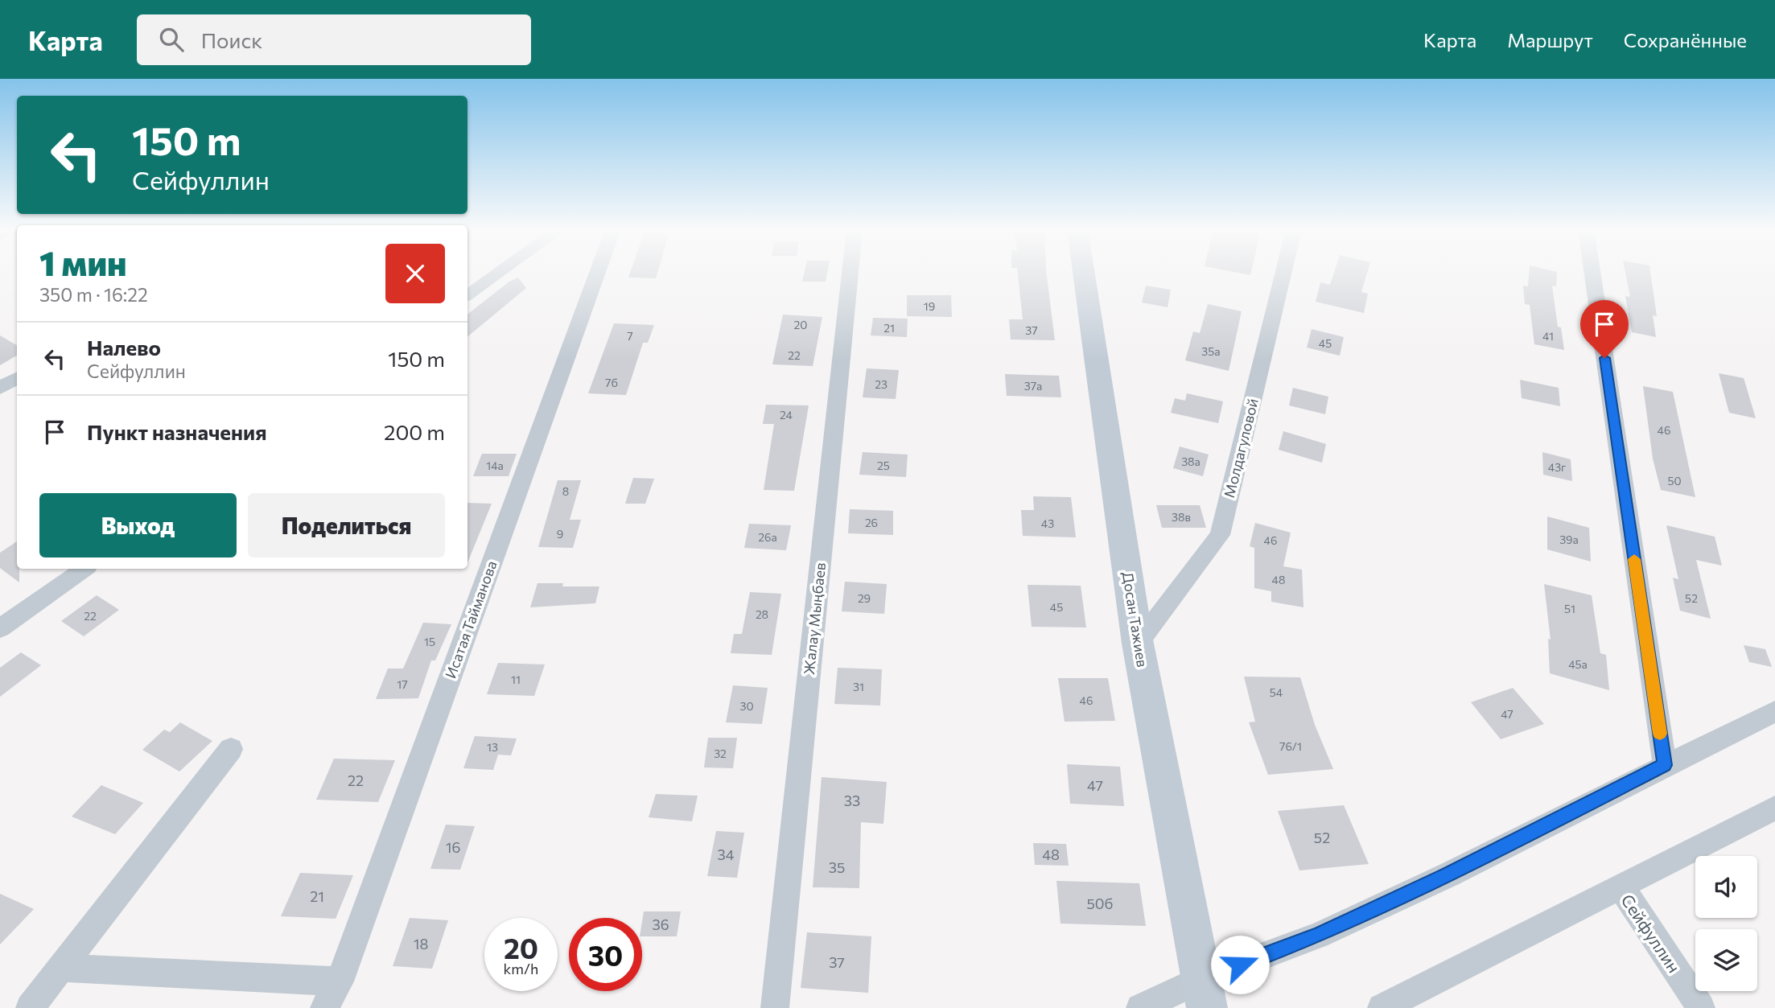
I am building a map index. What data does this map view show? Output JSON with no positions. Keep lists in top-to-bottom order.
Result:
{
  "streets": {
    "street": [
      "Молдагуловой",
      "Жалау Мыңбаев",
      "Исатая Тайманова",
      "Досан Тажиев",
      "Сейфуллин"
    ]
  },
  "crossings": [
    ["Молдагуловой", "Досан Тажиев"]
  ],
  "house_numbers": [
    "19",
    "20",
    "21",
    "37",
    "7",
    "41",
    "45",
    "35а",
    "22",
    "7б",
    "23",
    "37а",
    "24",
    "46",
    "38а",
    "14а",
    "25",
    "43г",
    "50",
    "8",
    "38в",
    "26",
    "43",
    "9",
    "26а",
    "39а",
    "46",
    "48",
    "29",
    "52",
    "45",
    "51",
    "28",
    "22",
    "15",
    "45а",
    "11",
    "17",
    "31",
    "54",
    "46",
    "30",
    "47",
    "76/1",
    "13",
    "32",
    "22",
    "47",
    "33",
    "52",
    "16",
    "34",
    "48",
    "35",
    "21",
    "50б",
    "36",
    "18",
    "37"
  ],
  "page": {
    "header": "Карта",
    "search": "Поиск",
    "nav": ["Карта", "Маршрут", "Сохранённые"],
    "turn": ["150 m", "Сейфуллин"],
    "heading": ["1 мин", "350 m · 16:22"],
    "list": [
      {
        "name": "Налево",
        "note": "Сейфуллин",
        "value": "150 m"
      },
      {
        "name": "Пункт назначения",
        "value": "200 m"
      }
    ],
    "buttons": ["Выход", "Поделиться"],
    "speed": "20 km/h",
    "limit": "30"
  }
}
